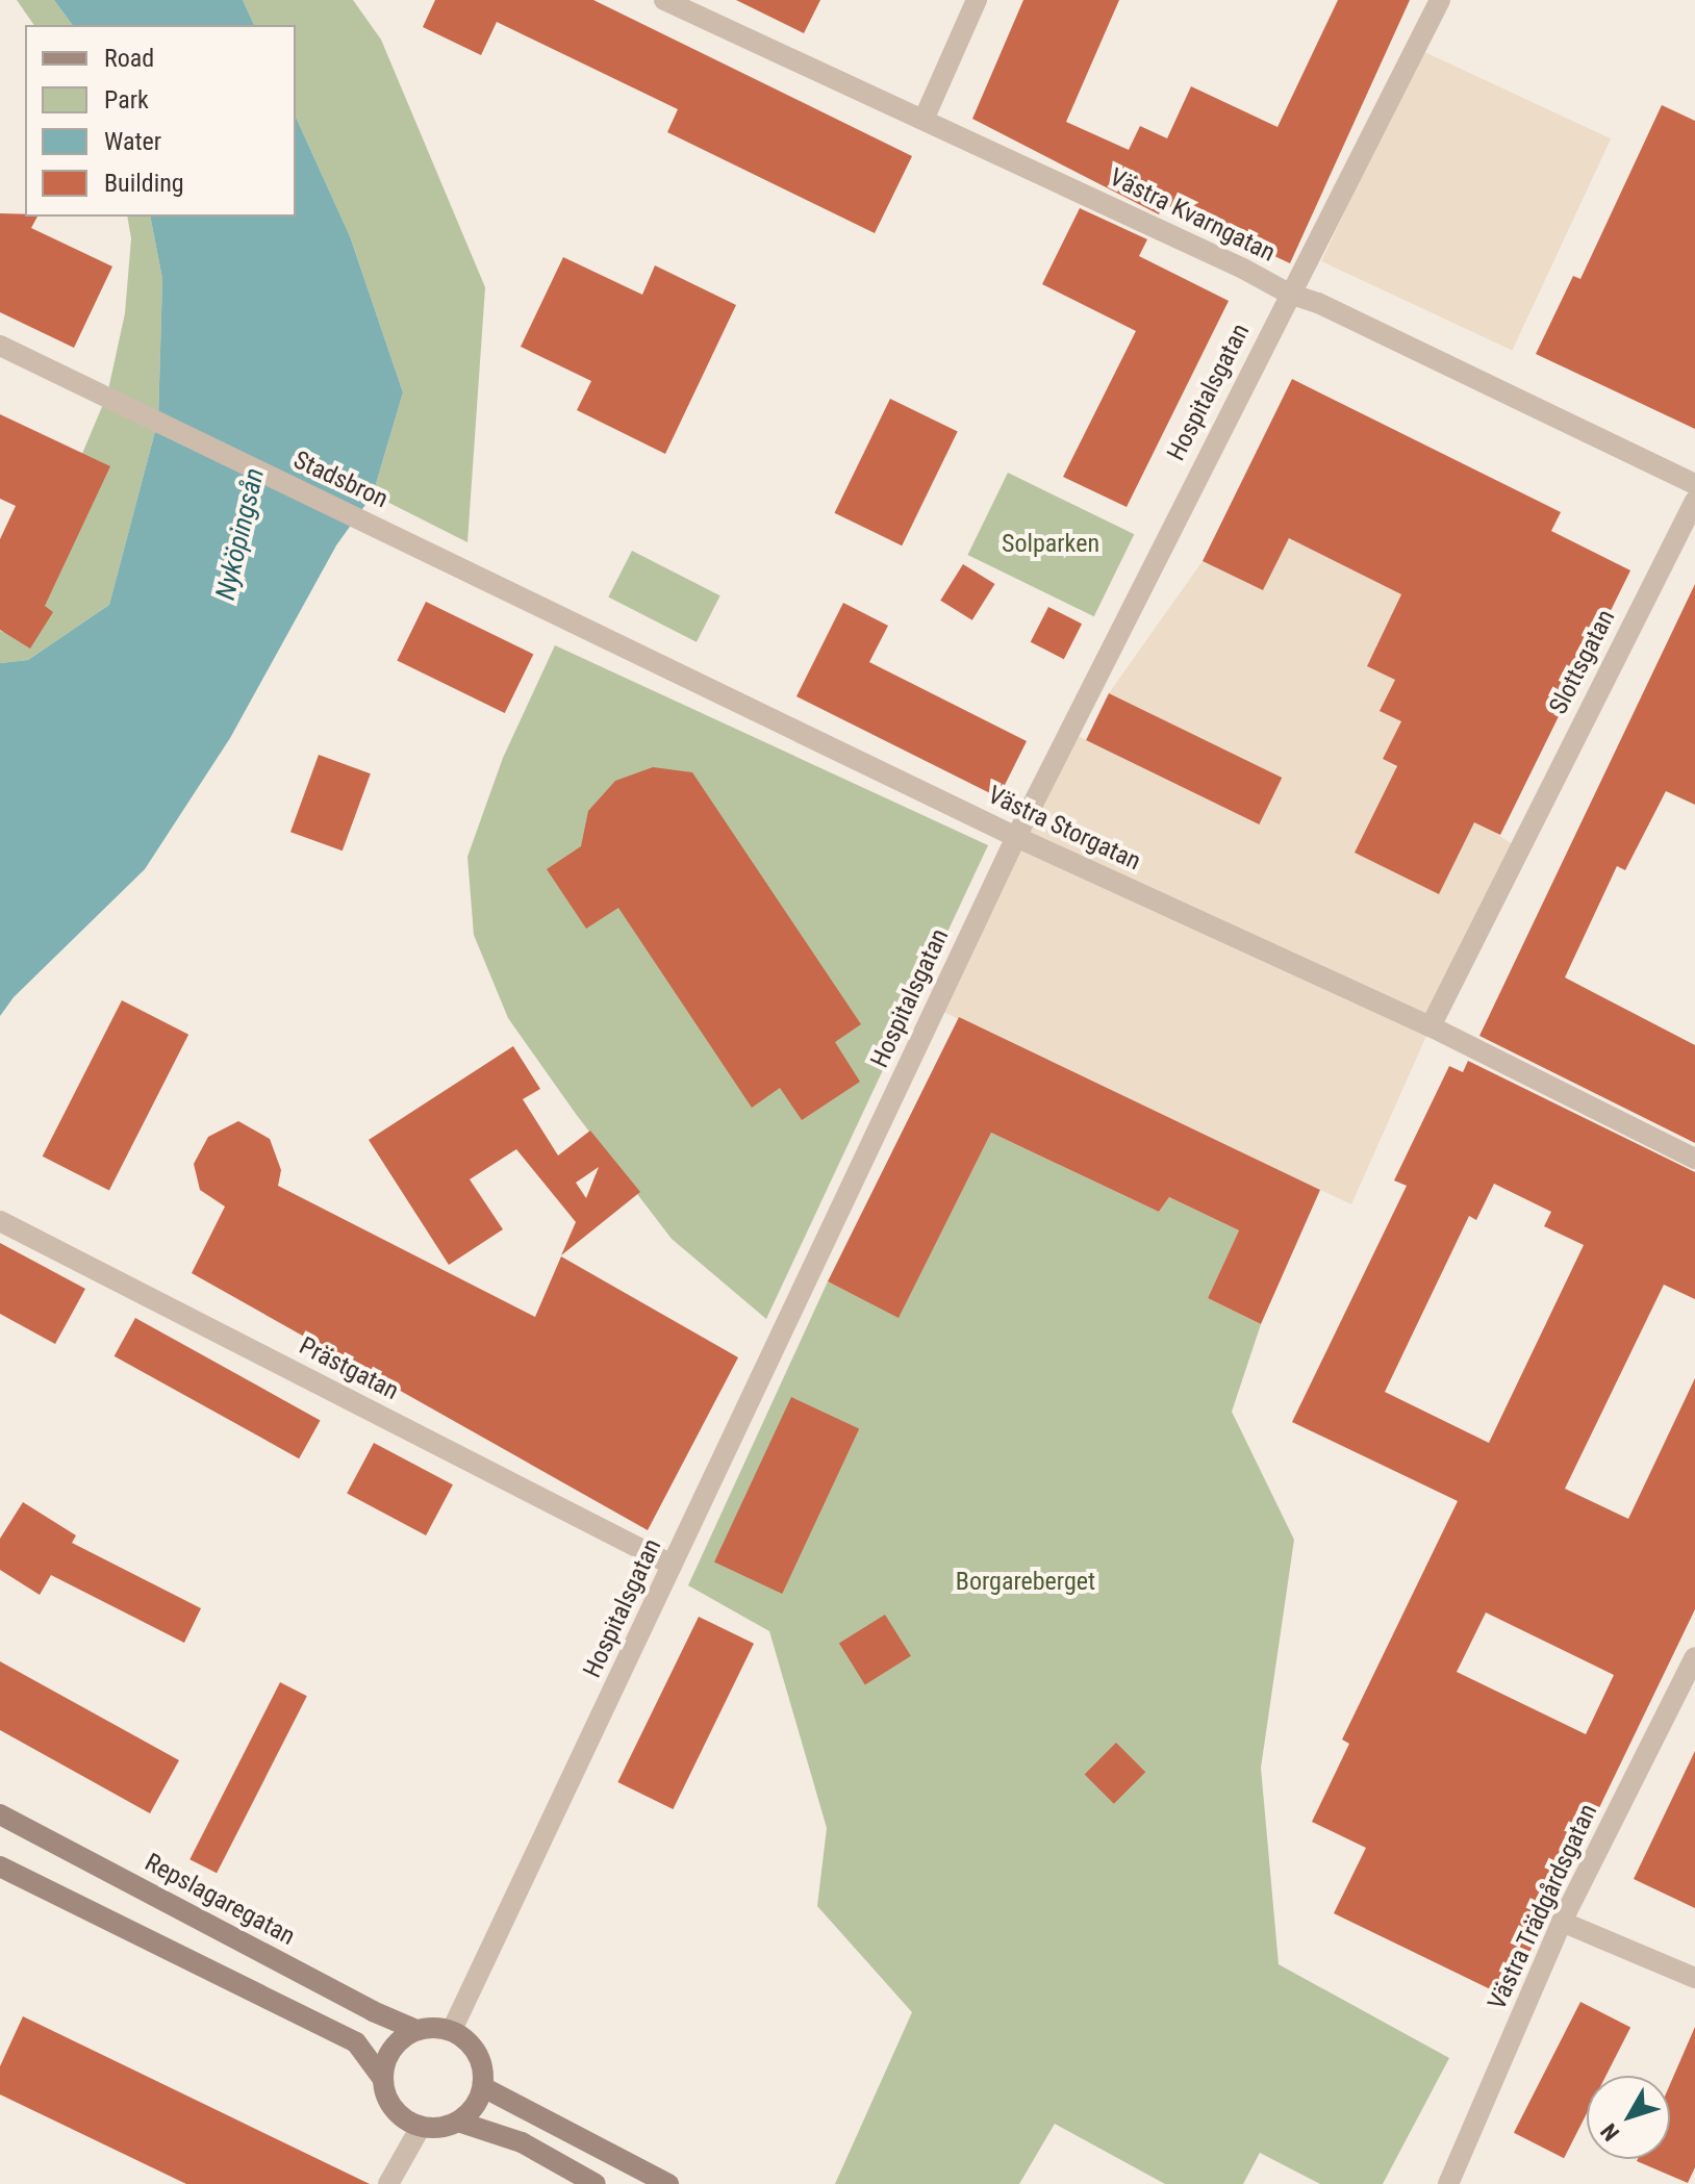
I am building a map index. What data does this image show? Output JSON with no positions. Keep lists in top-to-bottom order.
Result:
{
  "streets": {
    "main road": ["Repslagaregatan"],
    "street": [
      "Västra Kvarngatan",
      "Hospitalsgatan",
      "Stadsbron",
      "Slottsgatan",
      "Västra Storgatan",
      "Prästgatan",
      "Västra Trädgårdsgatan"
    ]
  },
  "crossings": [
    ["Västra Kvarngatan", "Hospitalsgatan"],
    ["Hospitalsgatan", "Västra Storgatan"],
    ["Hospitalsgatan", "Prästgatan"],
    ["Hospitalsgatan", "Repslagaregatan"],
    ["Stadsbron", "Västra Storgatan"],
    ["Slottsgatan", "Västra Storgatan"]
  ],
  "water": ["Nyköpingsån"],
  "parks": ["Solparken", "Borgareberget"],
  "legend": [
    "Road",
    "Park",
    "Water",
    "Building"
  ],
  "north": "bottom left"
}
